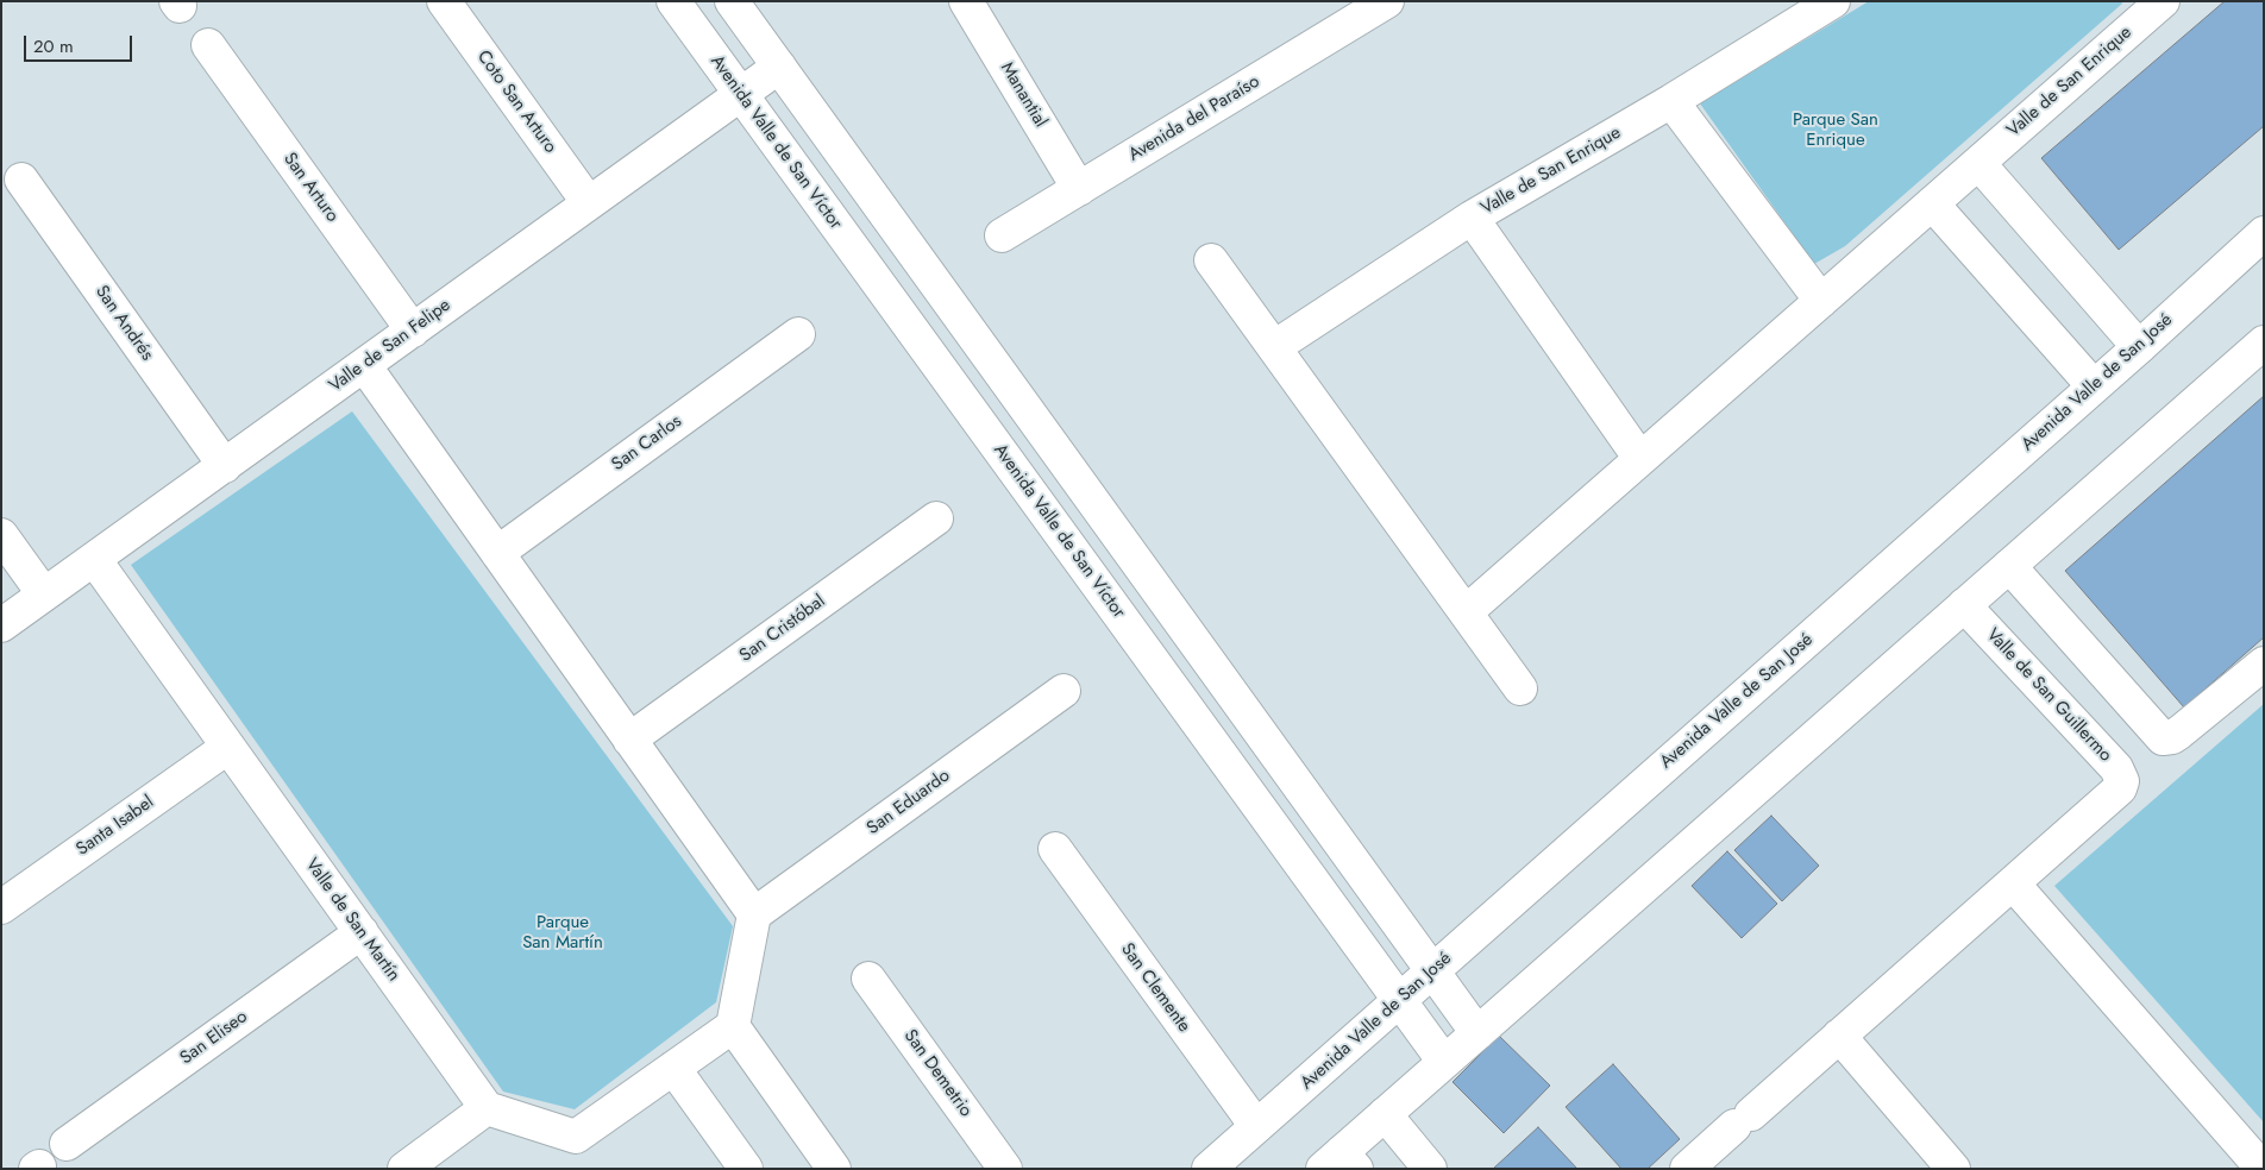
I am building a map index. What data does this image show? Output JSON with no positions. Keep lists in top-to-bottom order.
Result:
{
  "streets": {
    "street": [
      "Valle de San Enrique",
      "Manantial",
      "Coto San Arturo",
      "Avenida del Paraíso",
      "Avenida Valle de San Víctor",
      "San Arturo",
      "San Andrés",
      "Valle de San Felipe",
      "Avenida Valle de San José",
      "San Carlos",
      "San Cristóbal",
      "Valle de San Guillermo",
      "San Eduardo",
      "Santa Isabel",
      "Valle de San Martín",
      "San Clemente",
      "San Eliseo",
      "San Demetrio"
    ]
  },
  "crossings": [
    ["Manantial", "Avenida del Paraíso"],
    ["Coto San Arturo", "Valle de San Felipe"],
    ["Avenida Valle de San Víctor", "Valle de San Felipe"],
    ["Avenida Valle de San Víctor", "Avenida Valle de San José"],
    ["San Arturo", "Valle de San Felipe"],
    ["San Andrés", "Valle de San Felipe"],
    ["Valle de San Felipe", "Valle de San Martín"],
    ["Avenida Valle de San José", "San Clemente"],
    ["Santa Isabel", "Valle de San Martín"],
    ["Valle de San Martín", "San Eliseo"]
  ],
  "parks": ["Parque San Enrique", "Parque San Martín"],
  "scale_bar": "20 m"
}
